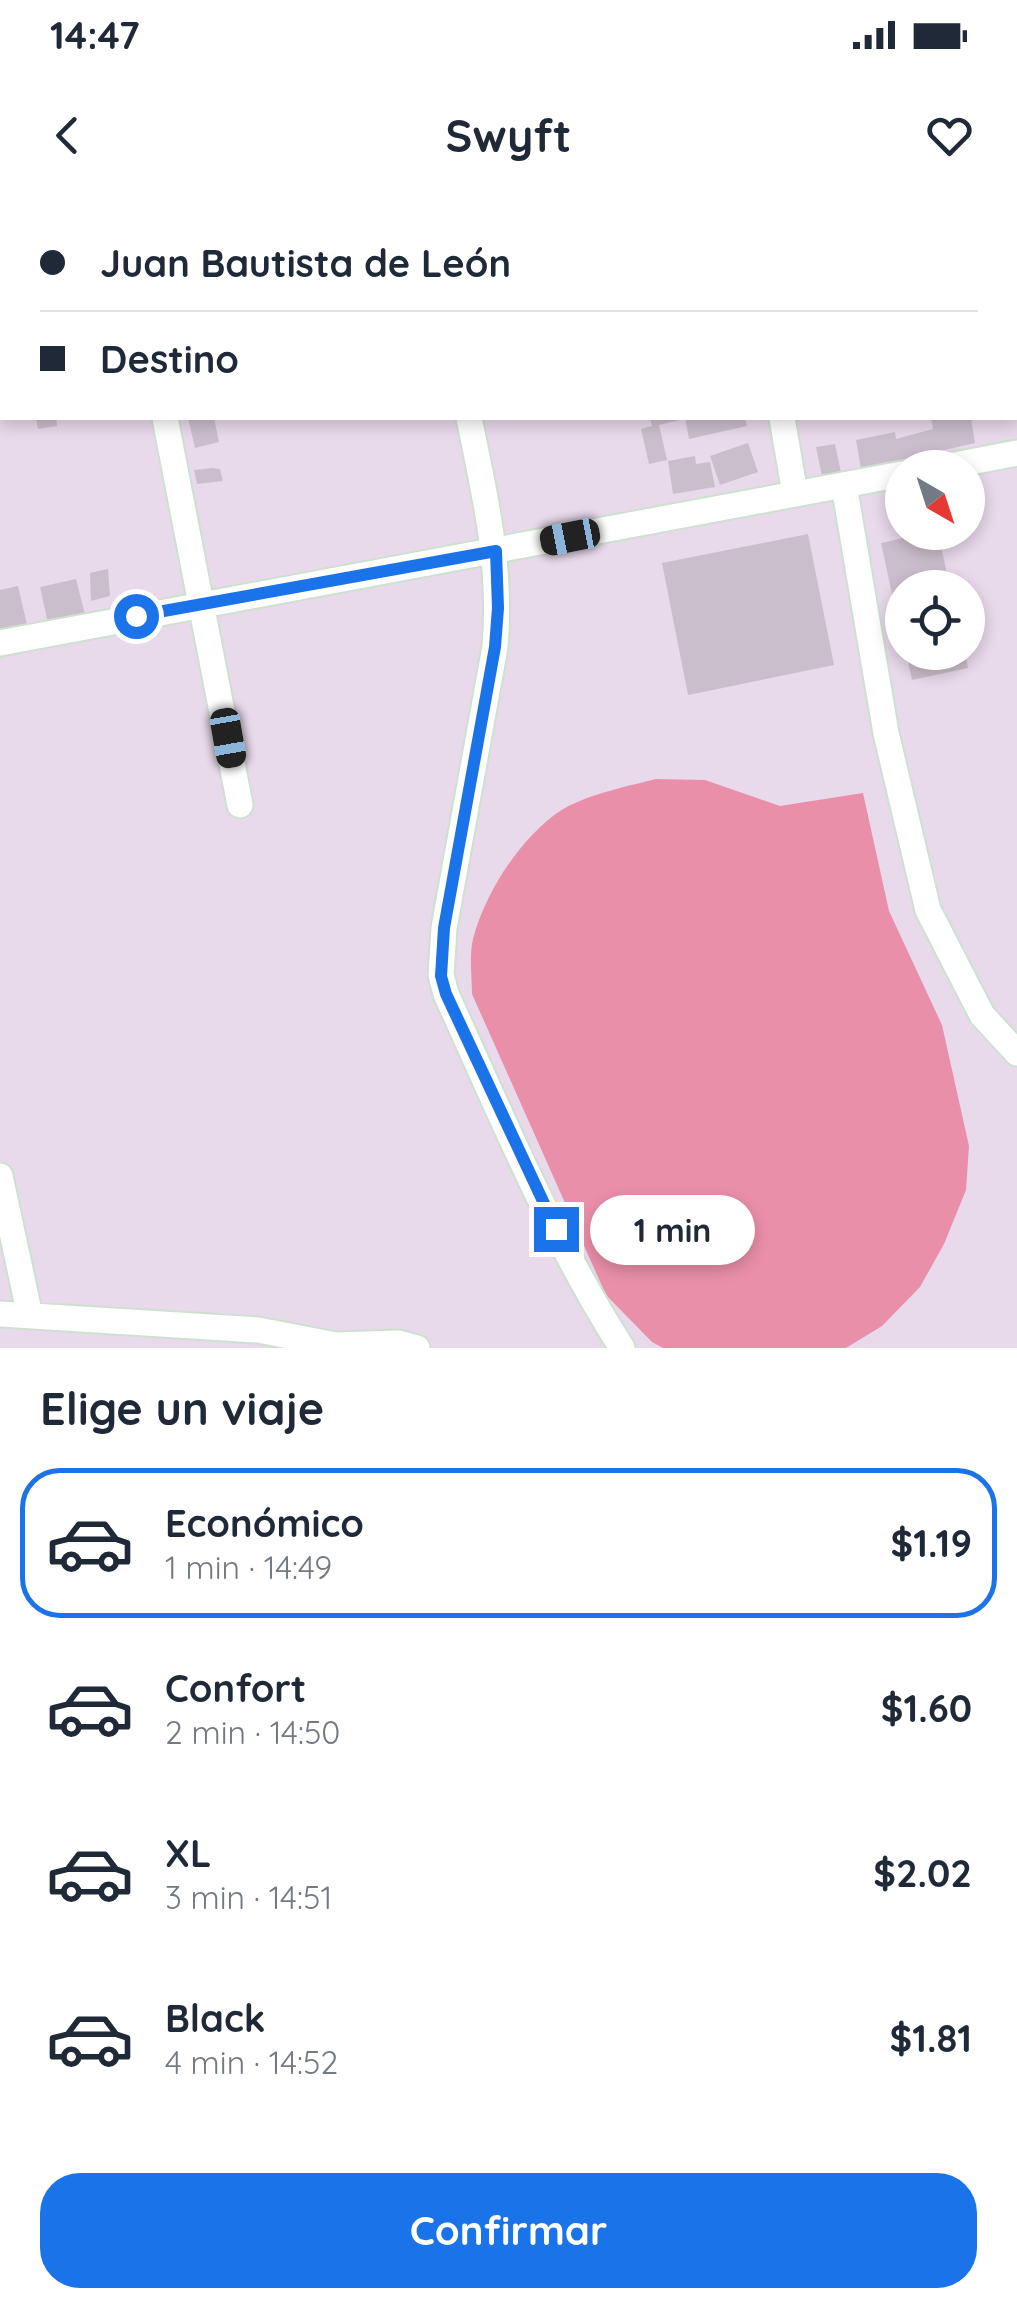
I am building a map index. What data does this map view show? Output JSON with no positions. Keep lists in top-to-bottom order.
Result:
{
  "north": "bottom right",
  "page": {
    "status": "14:47",
    "header": "Swyft",
    "banner": ["Juan Bautista de León", "Destino"],
    "bubble": "1 min",
    "heading": "Elige un viaje",
    "list": [
      {
        "name": "Económico",
        "note": "1 min · 14:49",
        "value": "$1.19"
      },
      {
        "name": "Confort",
        "note": "2 min · 14:50",
        "value": "$1.60"
      },
      {
        "name": "XL",
        "note": "3 min · 14:51",
        "value": "$2.02"
      },
      {
        "name": "Black",
        "note": "4 min · 14:52",
        "value": "$1.81"
      }
    ],
    "buttons": "Confirmar"
  }
}
